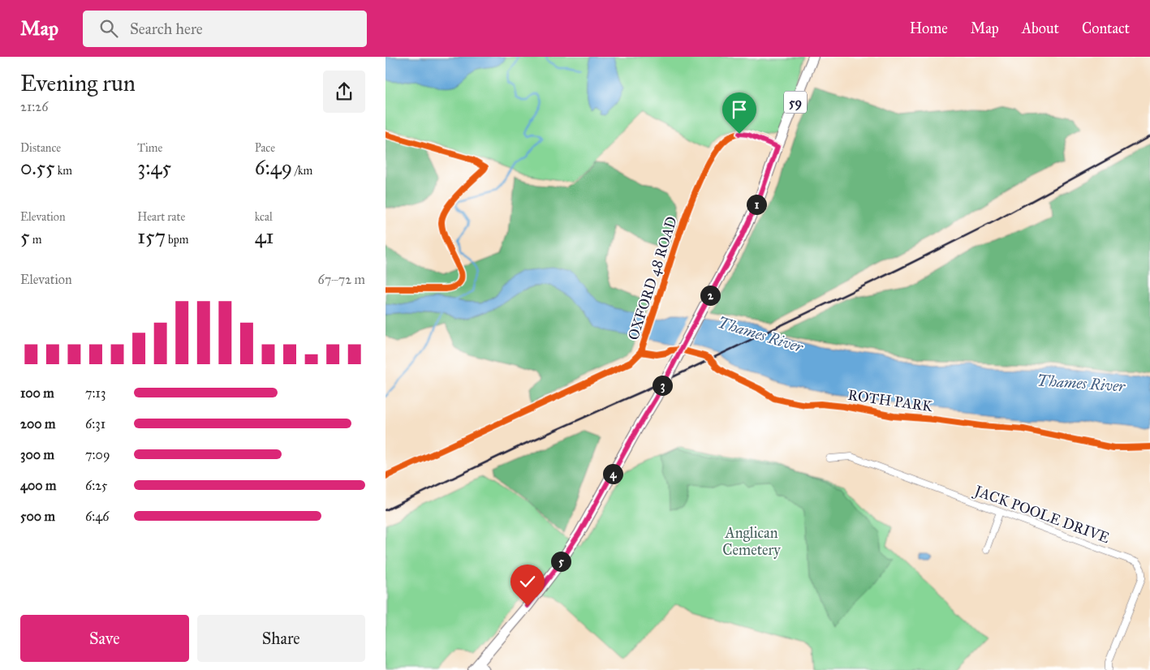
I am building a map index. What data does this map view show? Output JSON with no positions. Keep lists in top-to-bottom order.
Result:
{
  "streets": {
    "main road": ["59"],
    "street": ["OXFORD 48 ROAD", "JACK POOLE DRIVE"],
    "cycle path": ["ROTH PARK"]
  },
  "crossings": [
    ["59", "OXFORD 48 ROAD"]
  ],
  "water": ["Thames River"],
  "parks": ["Anglican Cemetery"],
  "page": {
    "header": "Map",
    "search": "Search here",
    "nav": [
      "Home",
      "Map",
      "About",
      "Contact"
    ],
    "heading": ["Evening run", "21:26"],
    "stats": [
      ["Distance", "0.55 km"],
      ["Time", "3:45"],
      ["Pace", "6:49 /km"],
      ["Elevation", "5 m"],
      ["Heart rate", "157 bpm"],
      ["kcal", "41"]
    ],
    "pins": [
      "1",
      "2",
      "3",
      "4",
      "5"
    ],
    "chart": ["Elevation", "67–72 m"],
    "list": [
      {
        "name": "100 m",
        "note": "7:13"
      },
      {
        "name": "200 m",
        "note": "6:31"
      },
      {
        "name": "300 m",
        "note": "7:09"
      },
      {
        "name": "400 m",
        "note": "6:25"
      },
      {
        "name": "500 m",
        "note": "6:46"
      }
    ],
    "buttons": ["Save", "Share"]
  }
}
